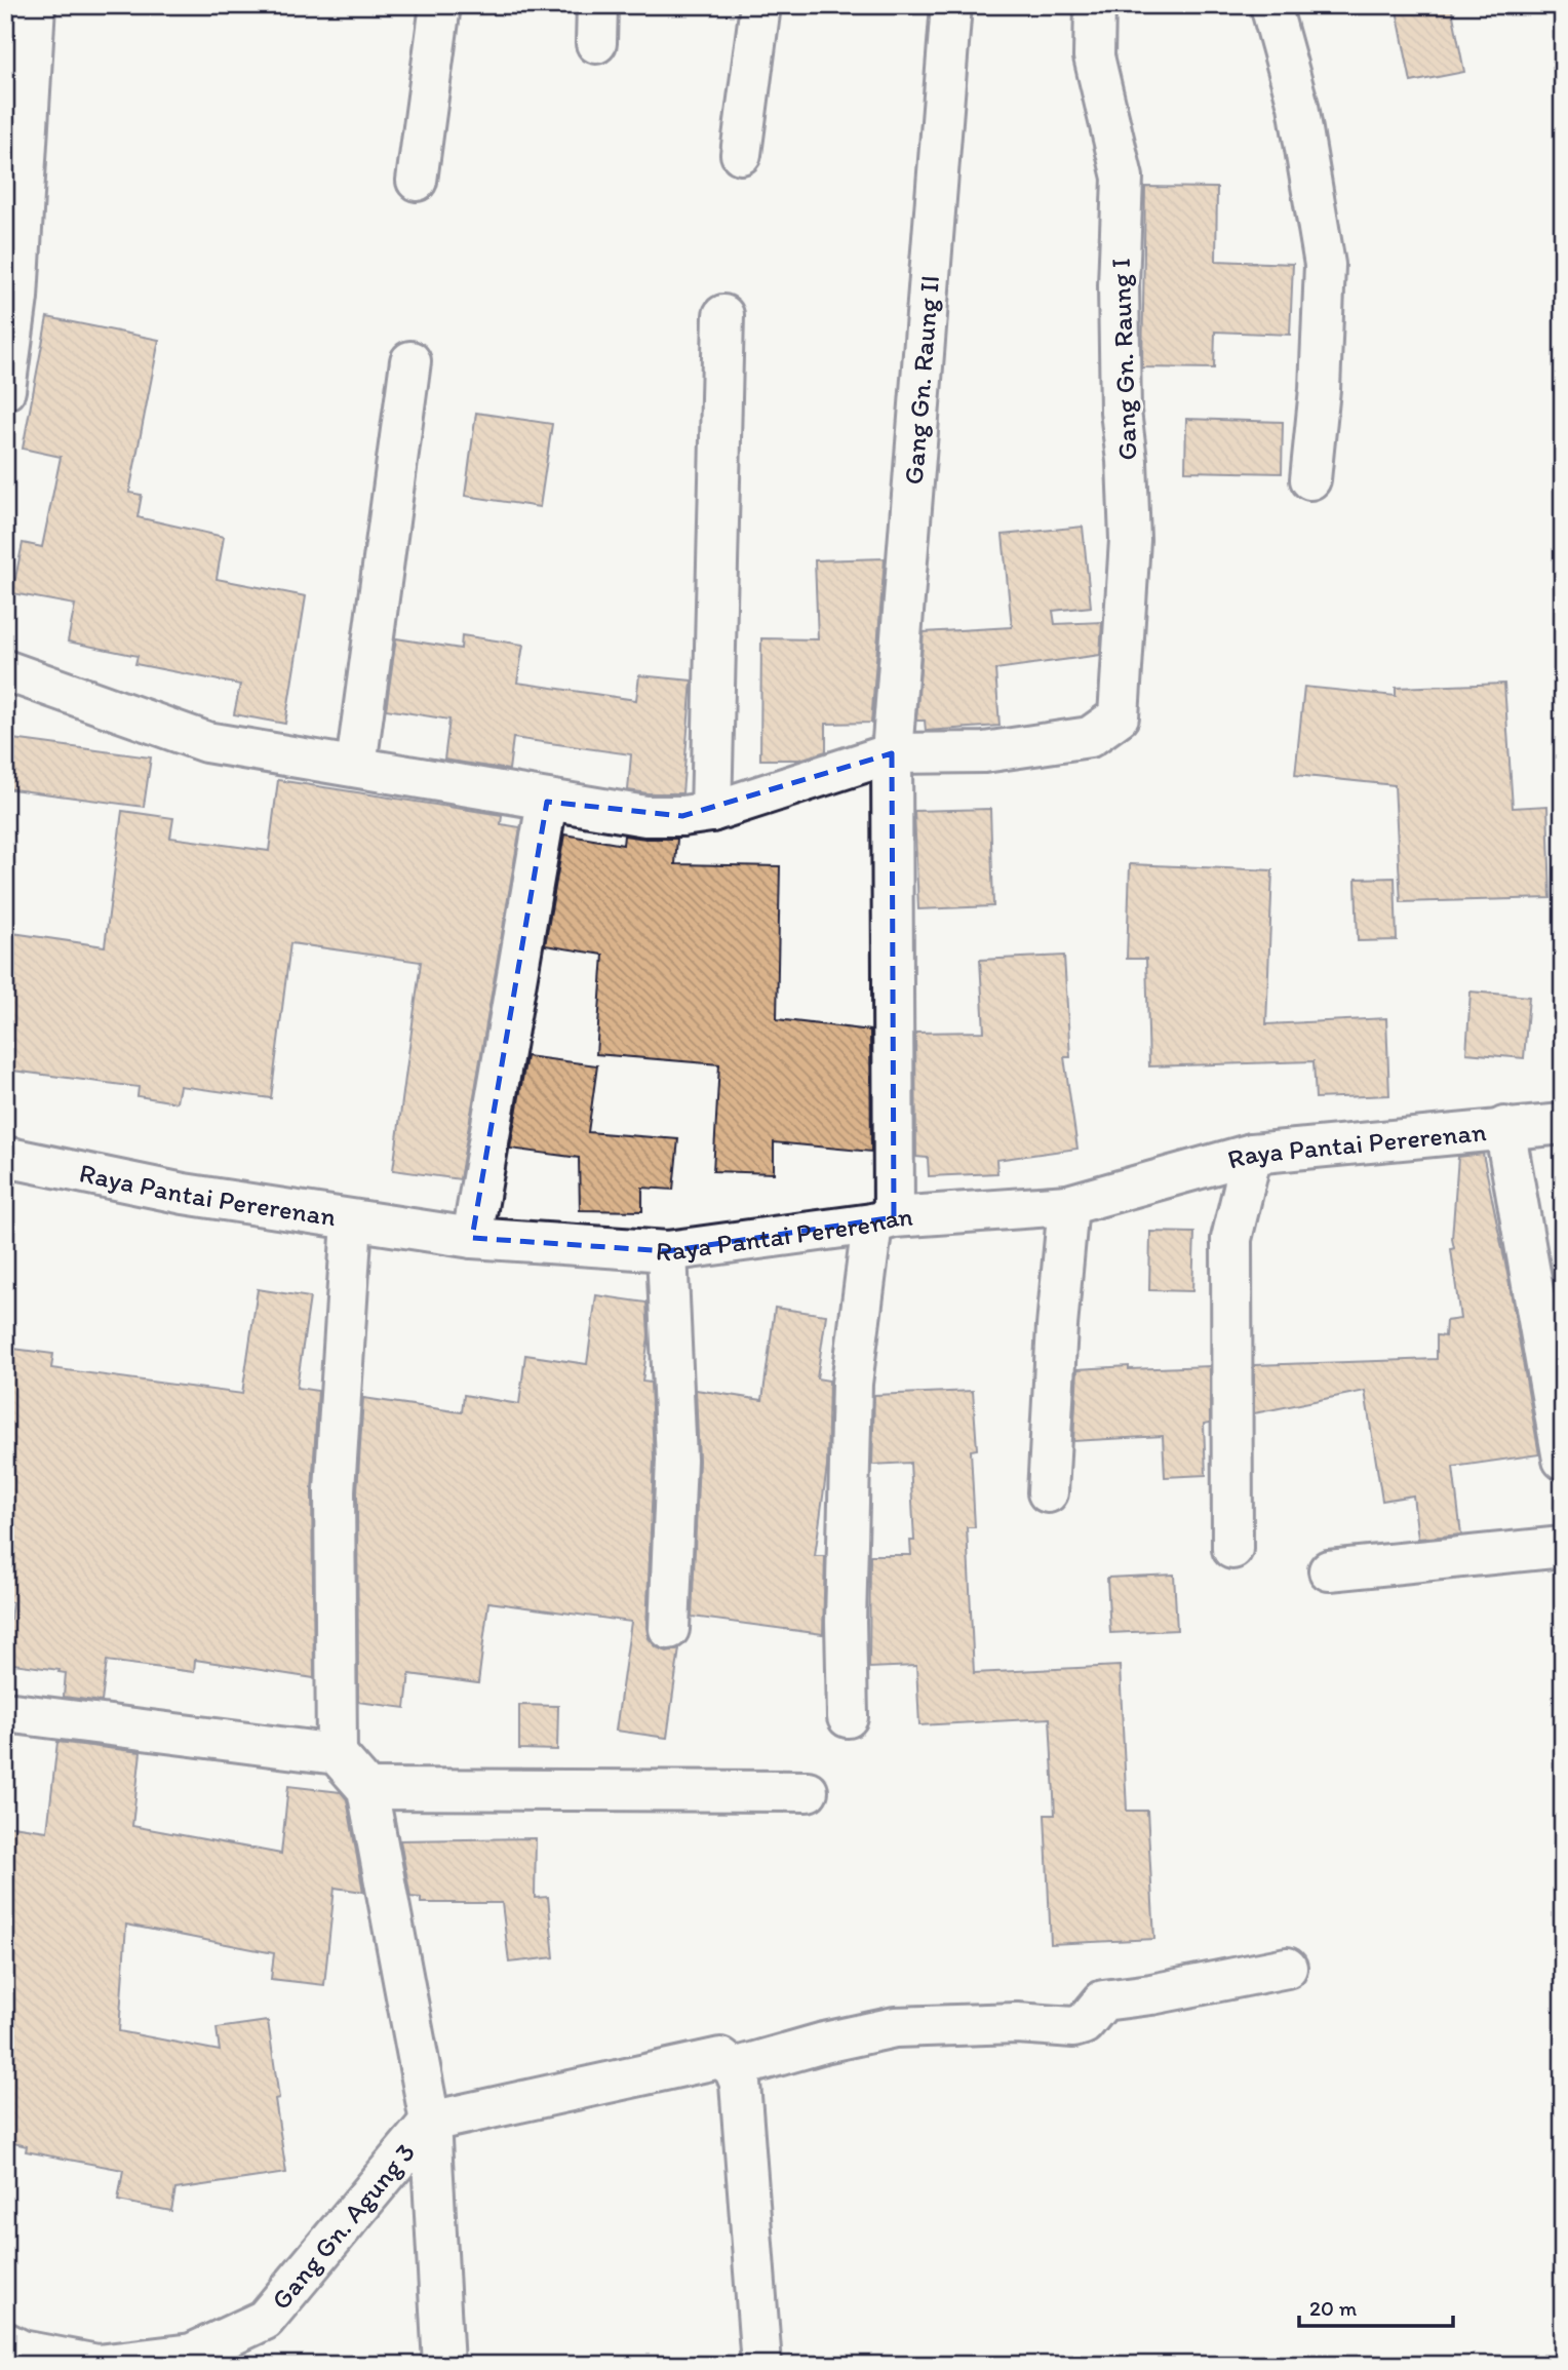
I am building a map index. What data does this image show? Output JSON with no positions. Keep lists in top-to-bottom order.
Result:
{
  "streets": {
    "street": [
      "Gang Gn. Raung I",
      "Gang Gn. Raung II",
      "Raya Pantai Pererenan",
      "Gang Gn. Agung 3"
    ]
  },
  "crossings": [
    ["Gang Gn. Raung I", "Gang Gn. Raung II"],
    ["Gang Gn. Raung II", "Raya Pantai Pererenan"]
  ],
  "scale_bar": "20 m"
}
